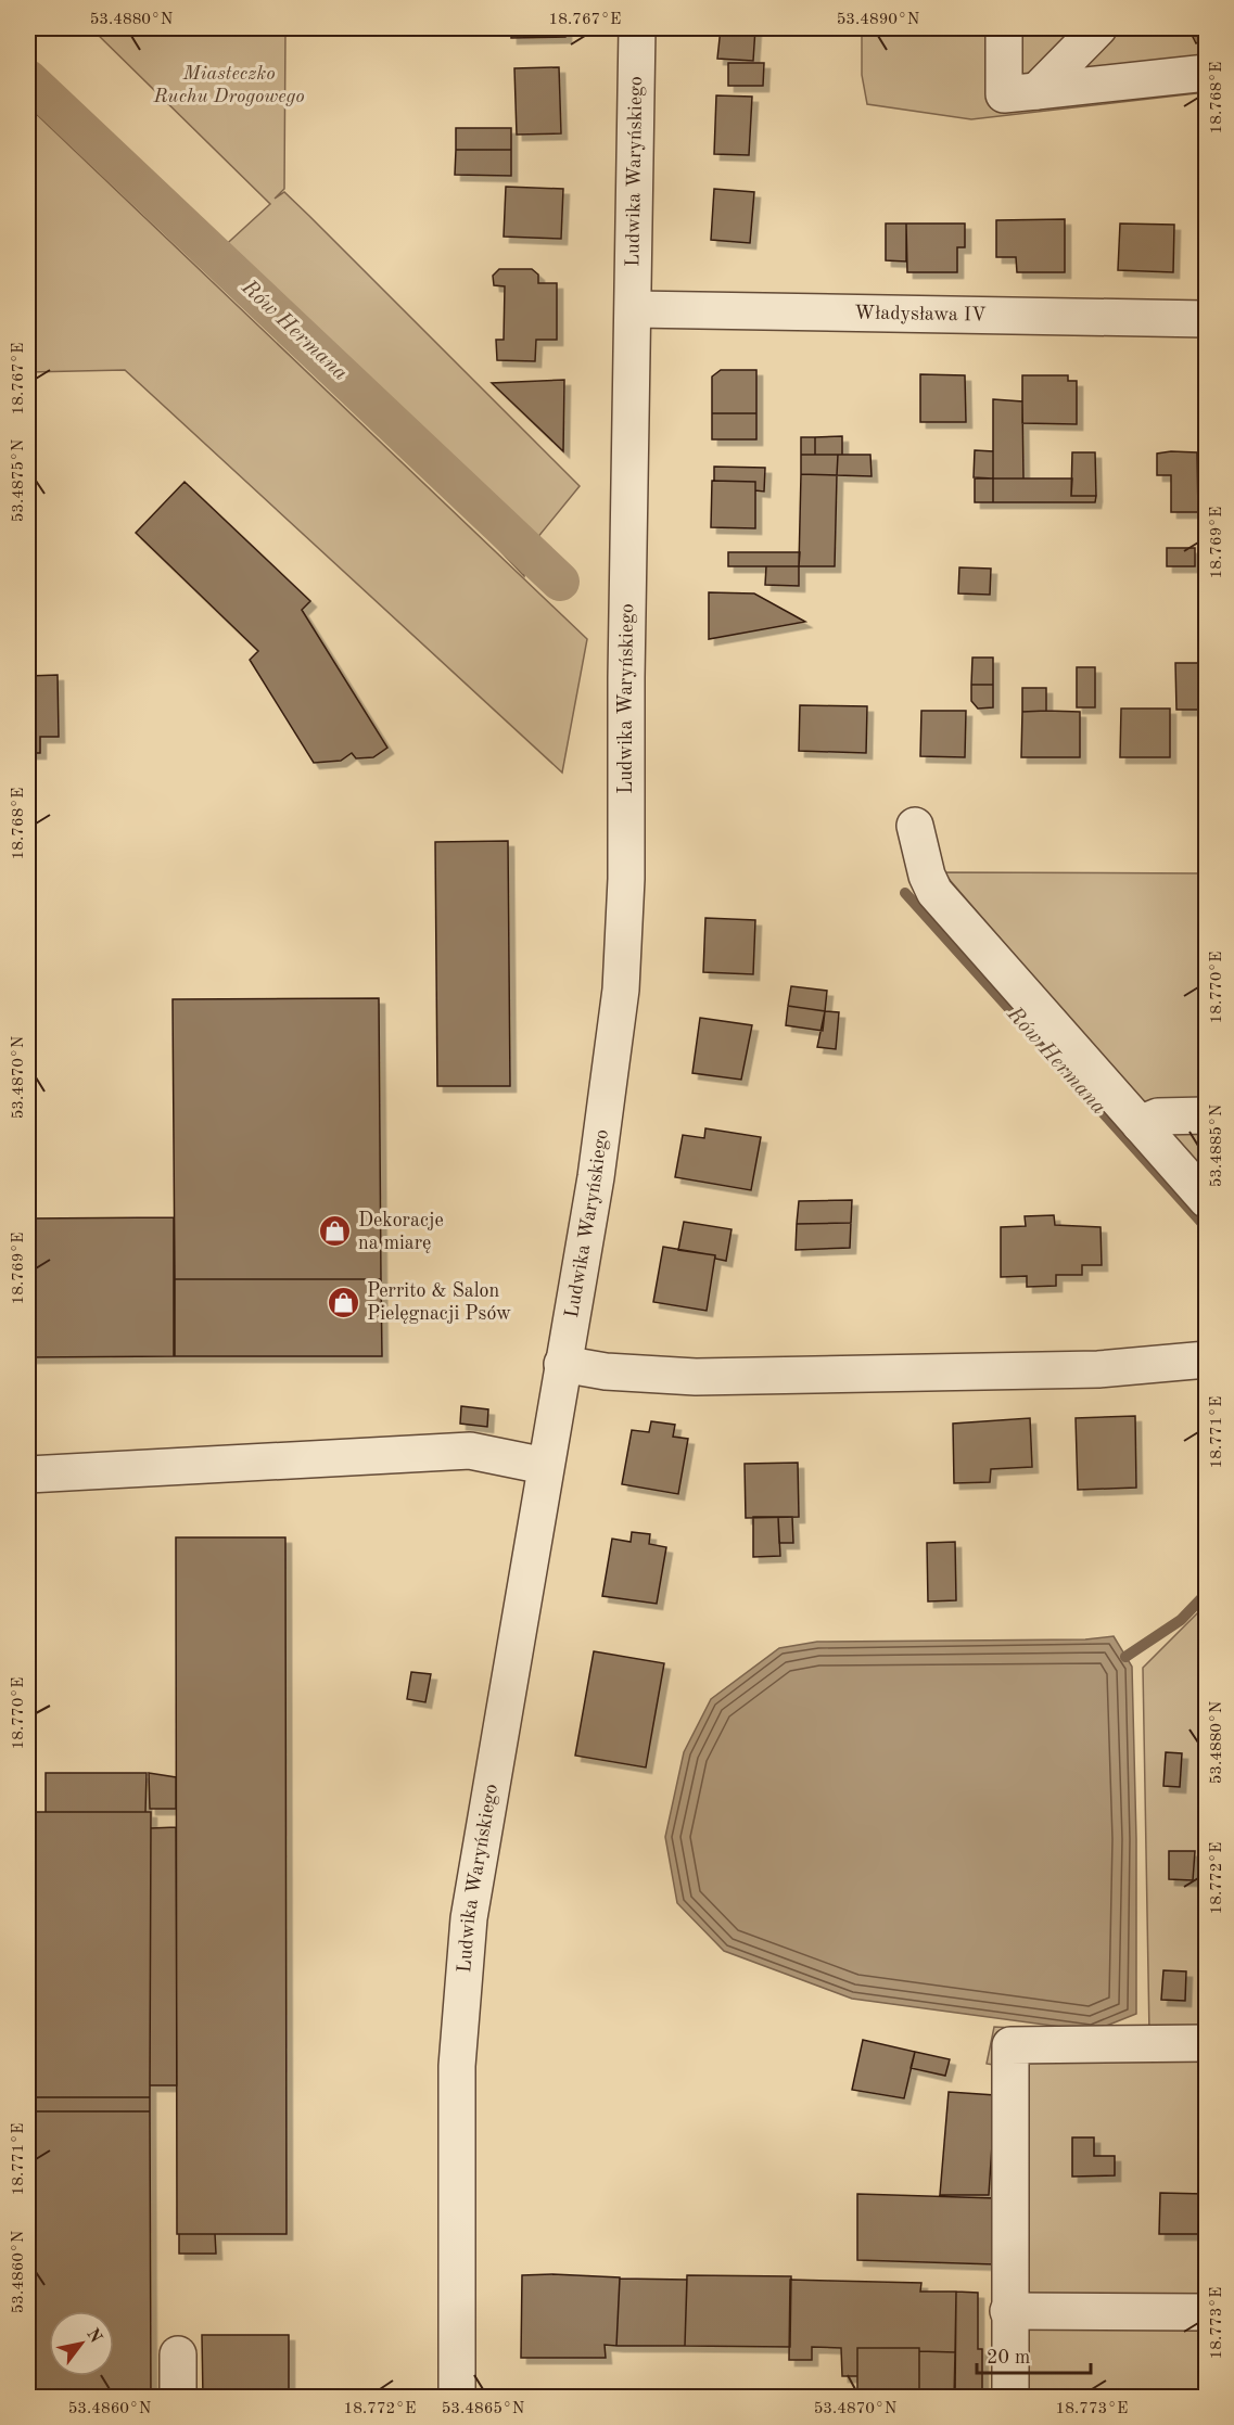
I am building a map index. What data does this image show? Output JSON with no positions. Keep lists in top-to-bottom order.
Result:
{
  "streets": {
    "street": ["Ludwika Waryńskiego", "Władysława IV"]
  },
  "crossings": [
    ["Ludwika Waryńskiego", "Władysława IV"]
  ],
  "water": ["Rów Hermana"],
  "parks": ["Miasteczko Ruchu Drogowego"],
  "places": {
    "shop": ["Dekoracje na miarę", "Perrito & Salon Pielęgnacji Psów"]
  },
  "scale_bar": "20 m",
  "north": "top right",
  "coordinates": [
    "53.4880°N",
    "18.767°E",
    "53.4890°N",
    "18.768°E",
    "53.4875°N",
    "18.769°E",
    "18.770°E",
    "53.4870°N",
    "53.4885°N",
    "18.771°E",
    "18.772°E",
    "53.4860°N",
    "18.773°E",
    "53.4865°N"
  ]
}
